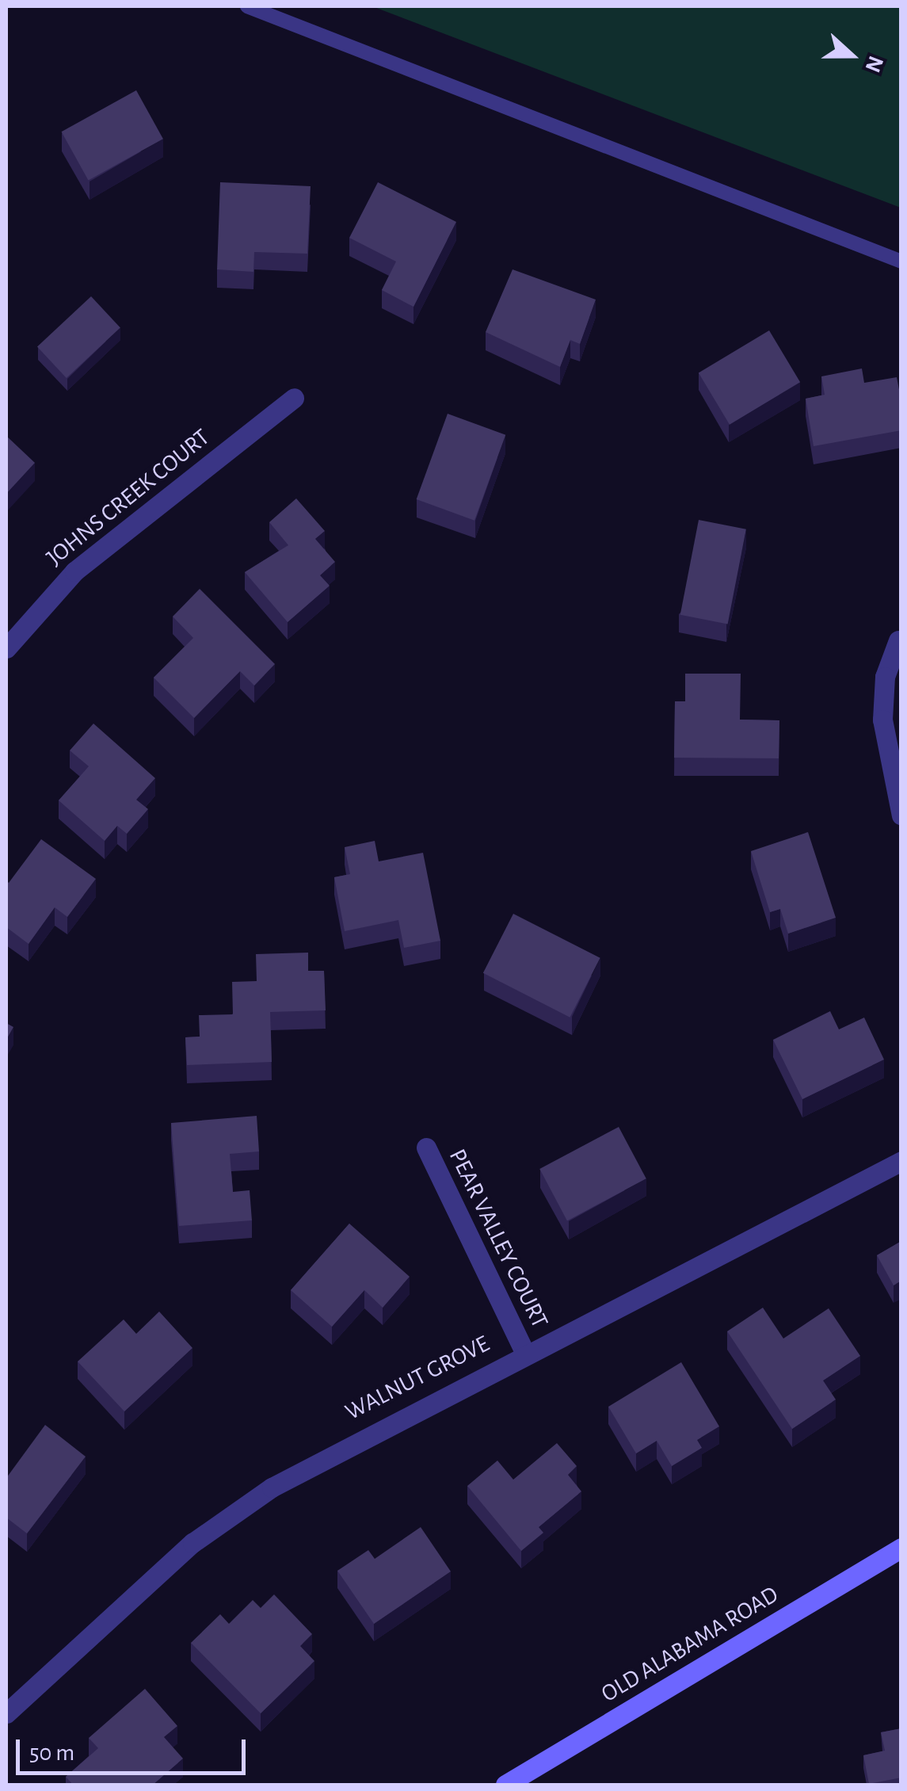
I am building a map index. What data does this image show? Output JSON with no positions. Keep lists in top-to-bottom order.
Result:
{
  "streets": {
    "main road": ["OLD ALABAMA ROAD"],
    "street": ["JOHNS CREEK COURT", "PEAR VALLEY COURT", "WALNUT GROVE"]
  },
  "crossings": [
    ["PEAR VALLEY COURT", "WALNUT GROVE"]
  ],
  "scale_bar": "50 m",
  "north": "right"
}
